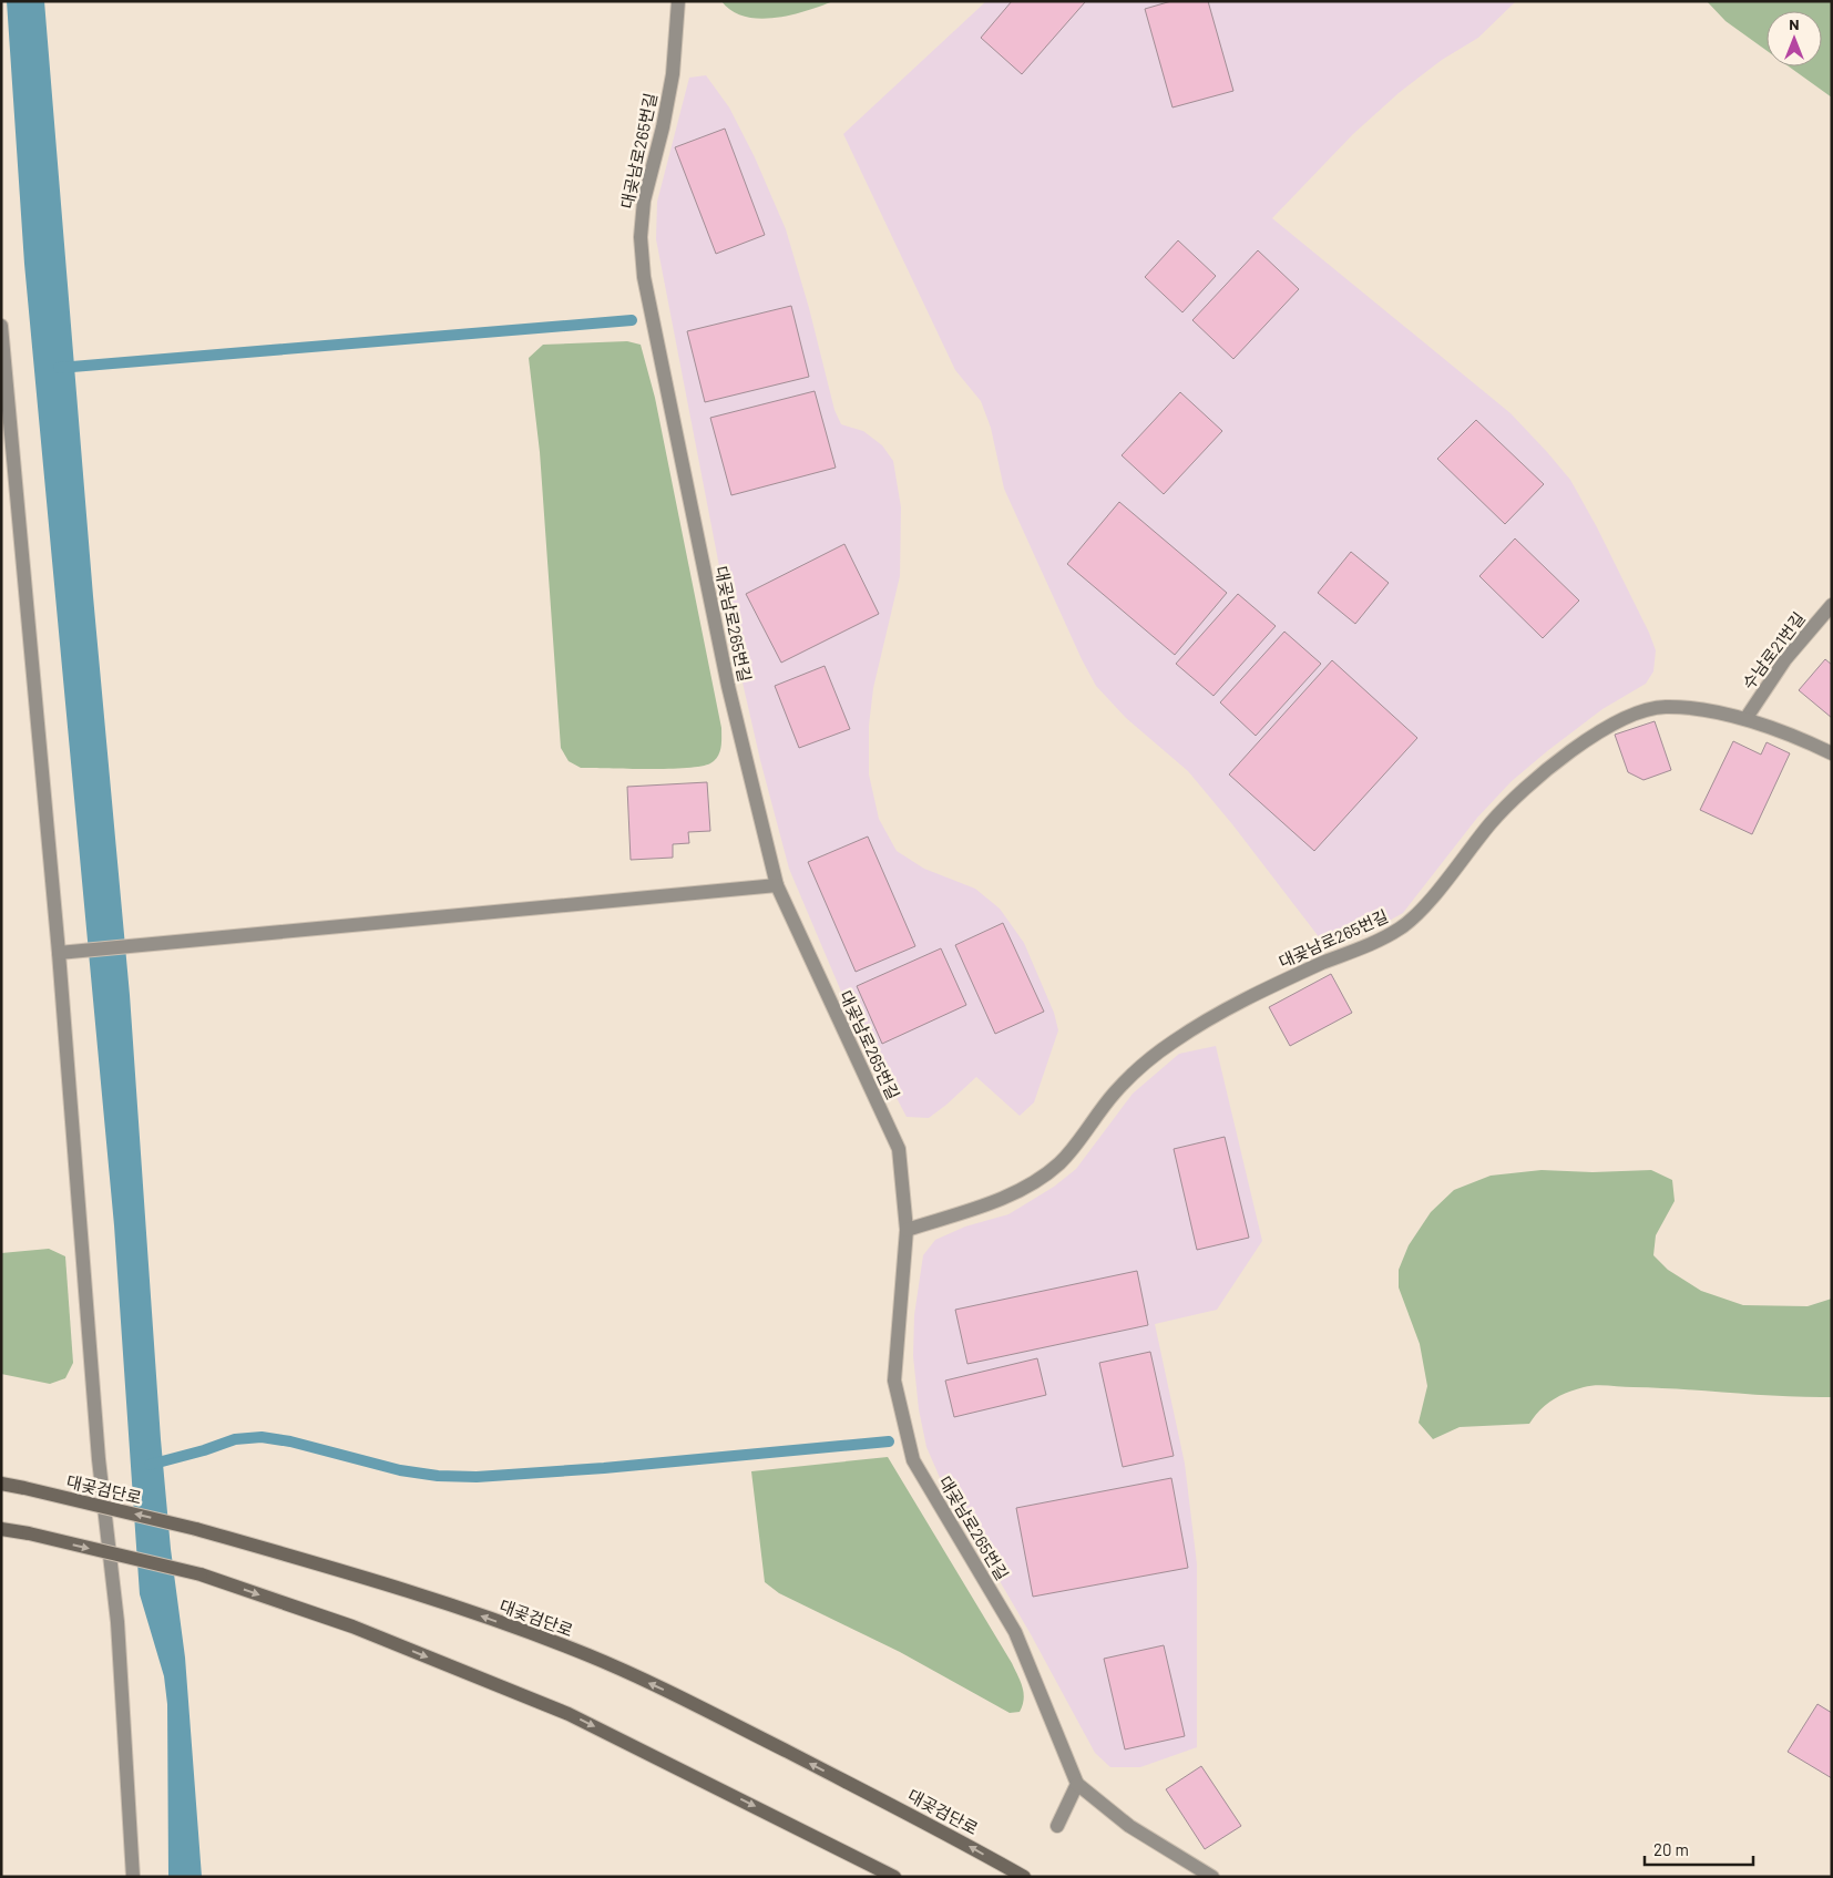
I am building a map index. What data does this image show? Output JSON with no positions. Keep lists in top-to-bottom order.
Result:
{
  "streets": {
    "main road": ["대곶검단로"],
    "lane": ["대곶남로265번길", "수남로21번길"]
  },
  "crossings": [
    ["대곶남로265번길", "수남로21번길"]
  ],
  "scale_bar": "20 m",
  "north": "top"
}
